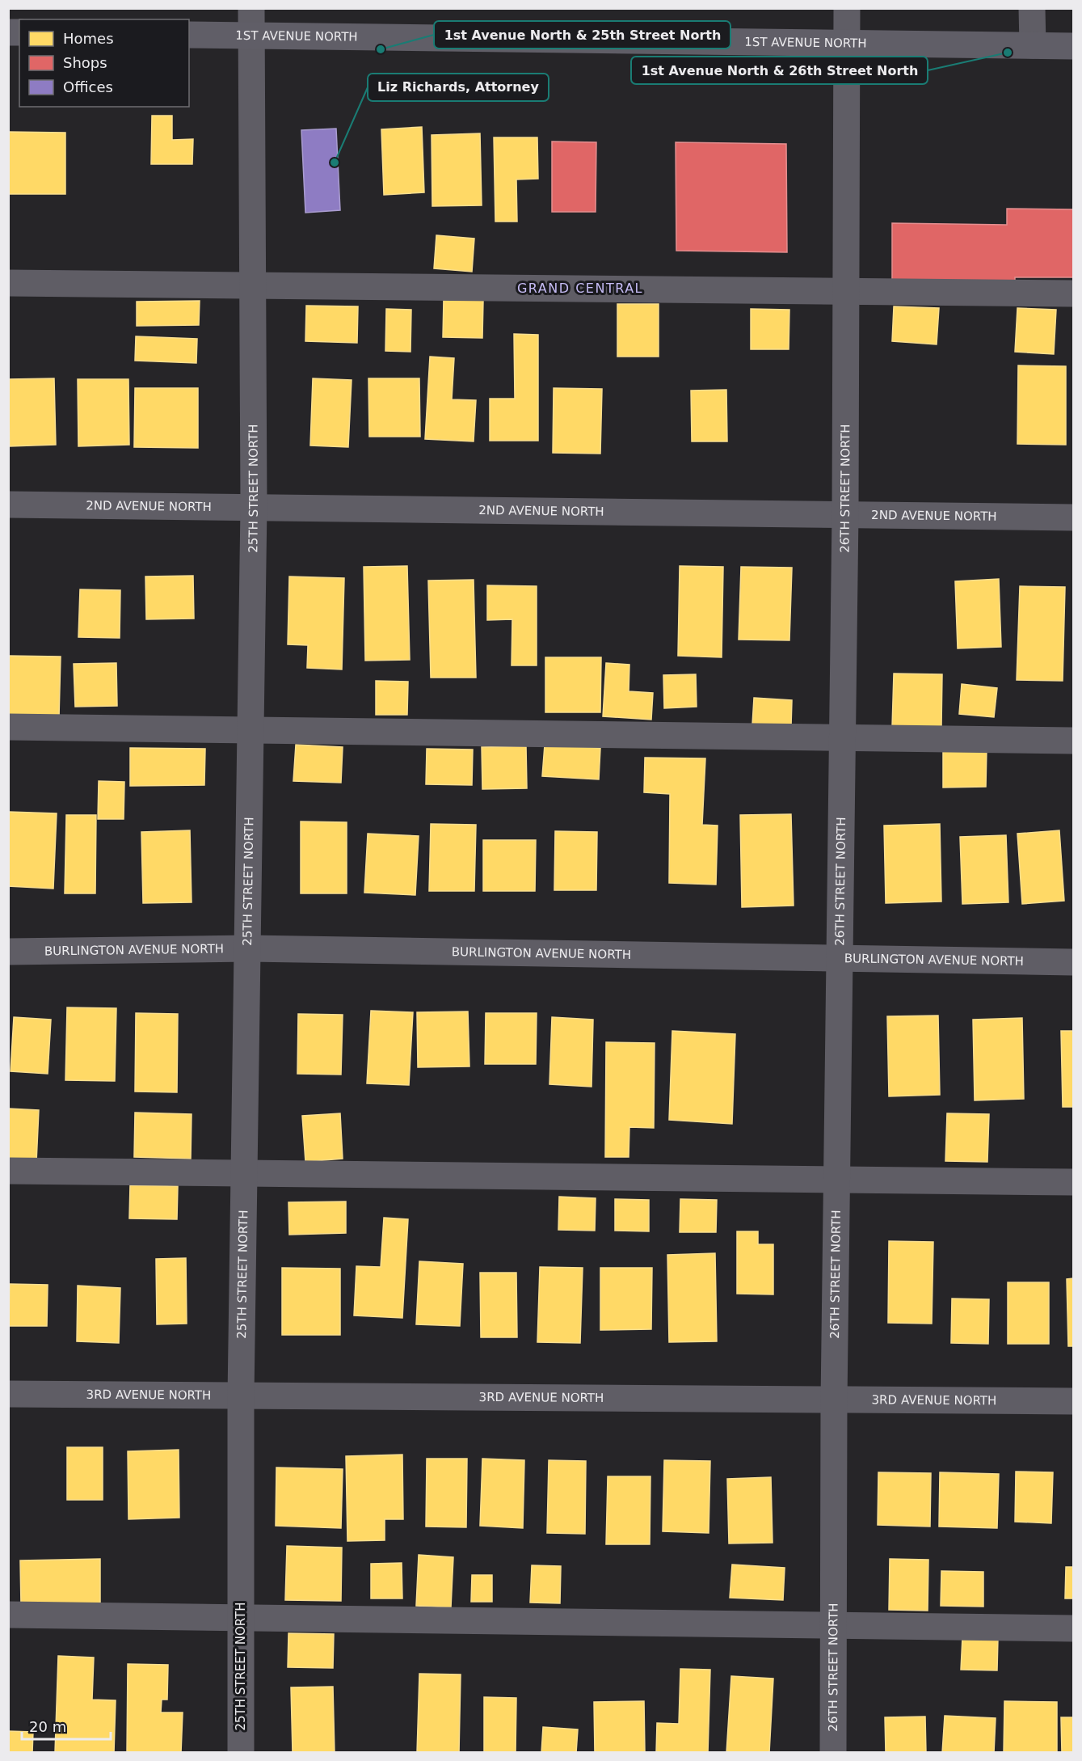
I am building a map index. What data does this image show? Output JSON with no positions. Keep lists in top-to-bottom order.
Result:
{
  "streets": {
    "main road": ["1ST AVENUE NORTH"],
    "street": [
      "25TH STREET NORTH",
      "26TH STREET NORTH",
      "2ND AVENUE NORTH",
      "BURLINGTON AVENUE NORTH",
      "3RD AVENUE NORTH"
    ]
  },
  "crossings": [
    ["1ST AVENUE NORTH", "25TH STREET NORTH"],
    ["1ST AVENUE NORTH", "26TH STREET NORTH"],
    ["25TH STREET NORTH", "2ND AVENUE NORTH"],
    ["25TH STREET NORTH", "BURLINGTON AVENUE NORTH"],
    ["25TH STREET NORTH", "3RD AVENUE NORTH"],
    ["26TH STREET NORTH", "2ND AVENUE NORTH"],
    ["26TH STREET NORTH", "BURLINGTON AVENUE NORTH"],
    ["26TH STREET NORTH", "3RD AVENUE NORTH"]
  ],
  "districts": ["GRAND CENTRAL"],
  "places": ["1st Avenue North & 25th Street North", "1st Avenue North & 26th Street North", "Liz Richards, Attorney"],
  "legend": ["Homes", "Shops", "Offices"],
  "scale_bar": "20 m"
}
